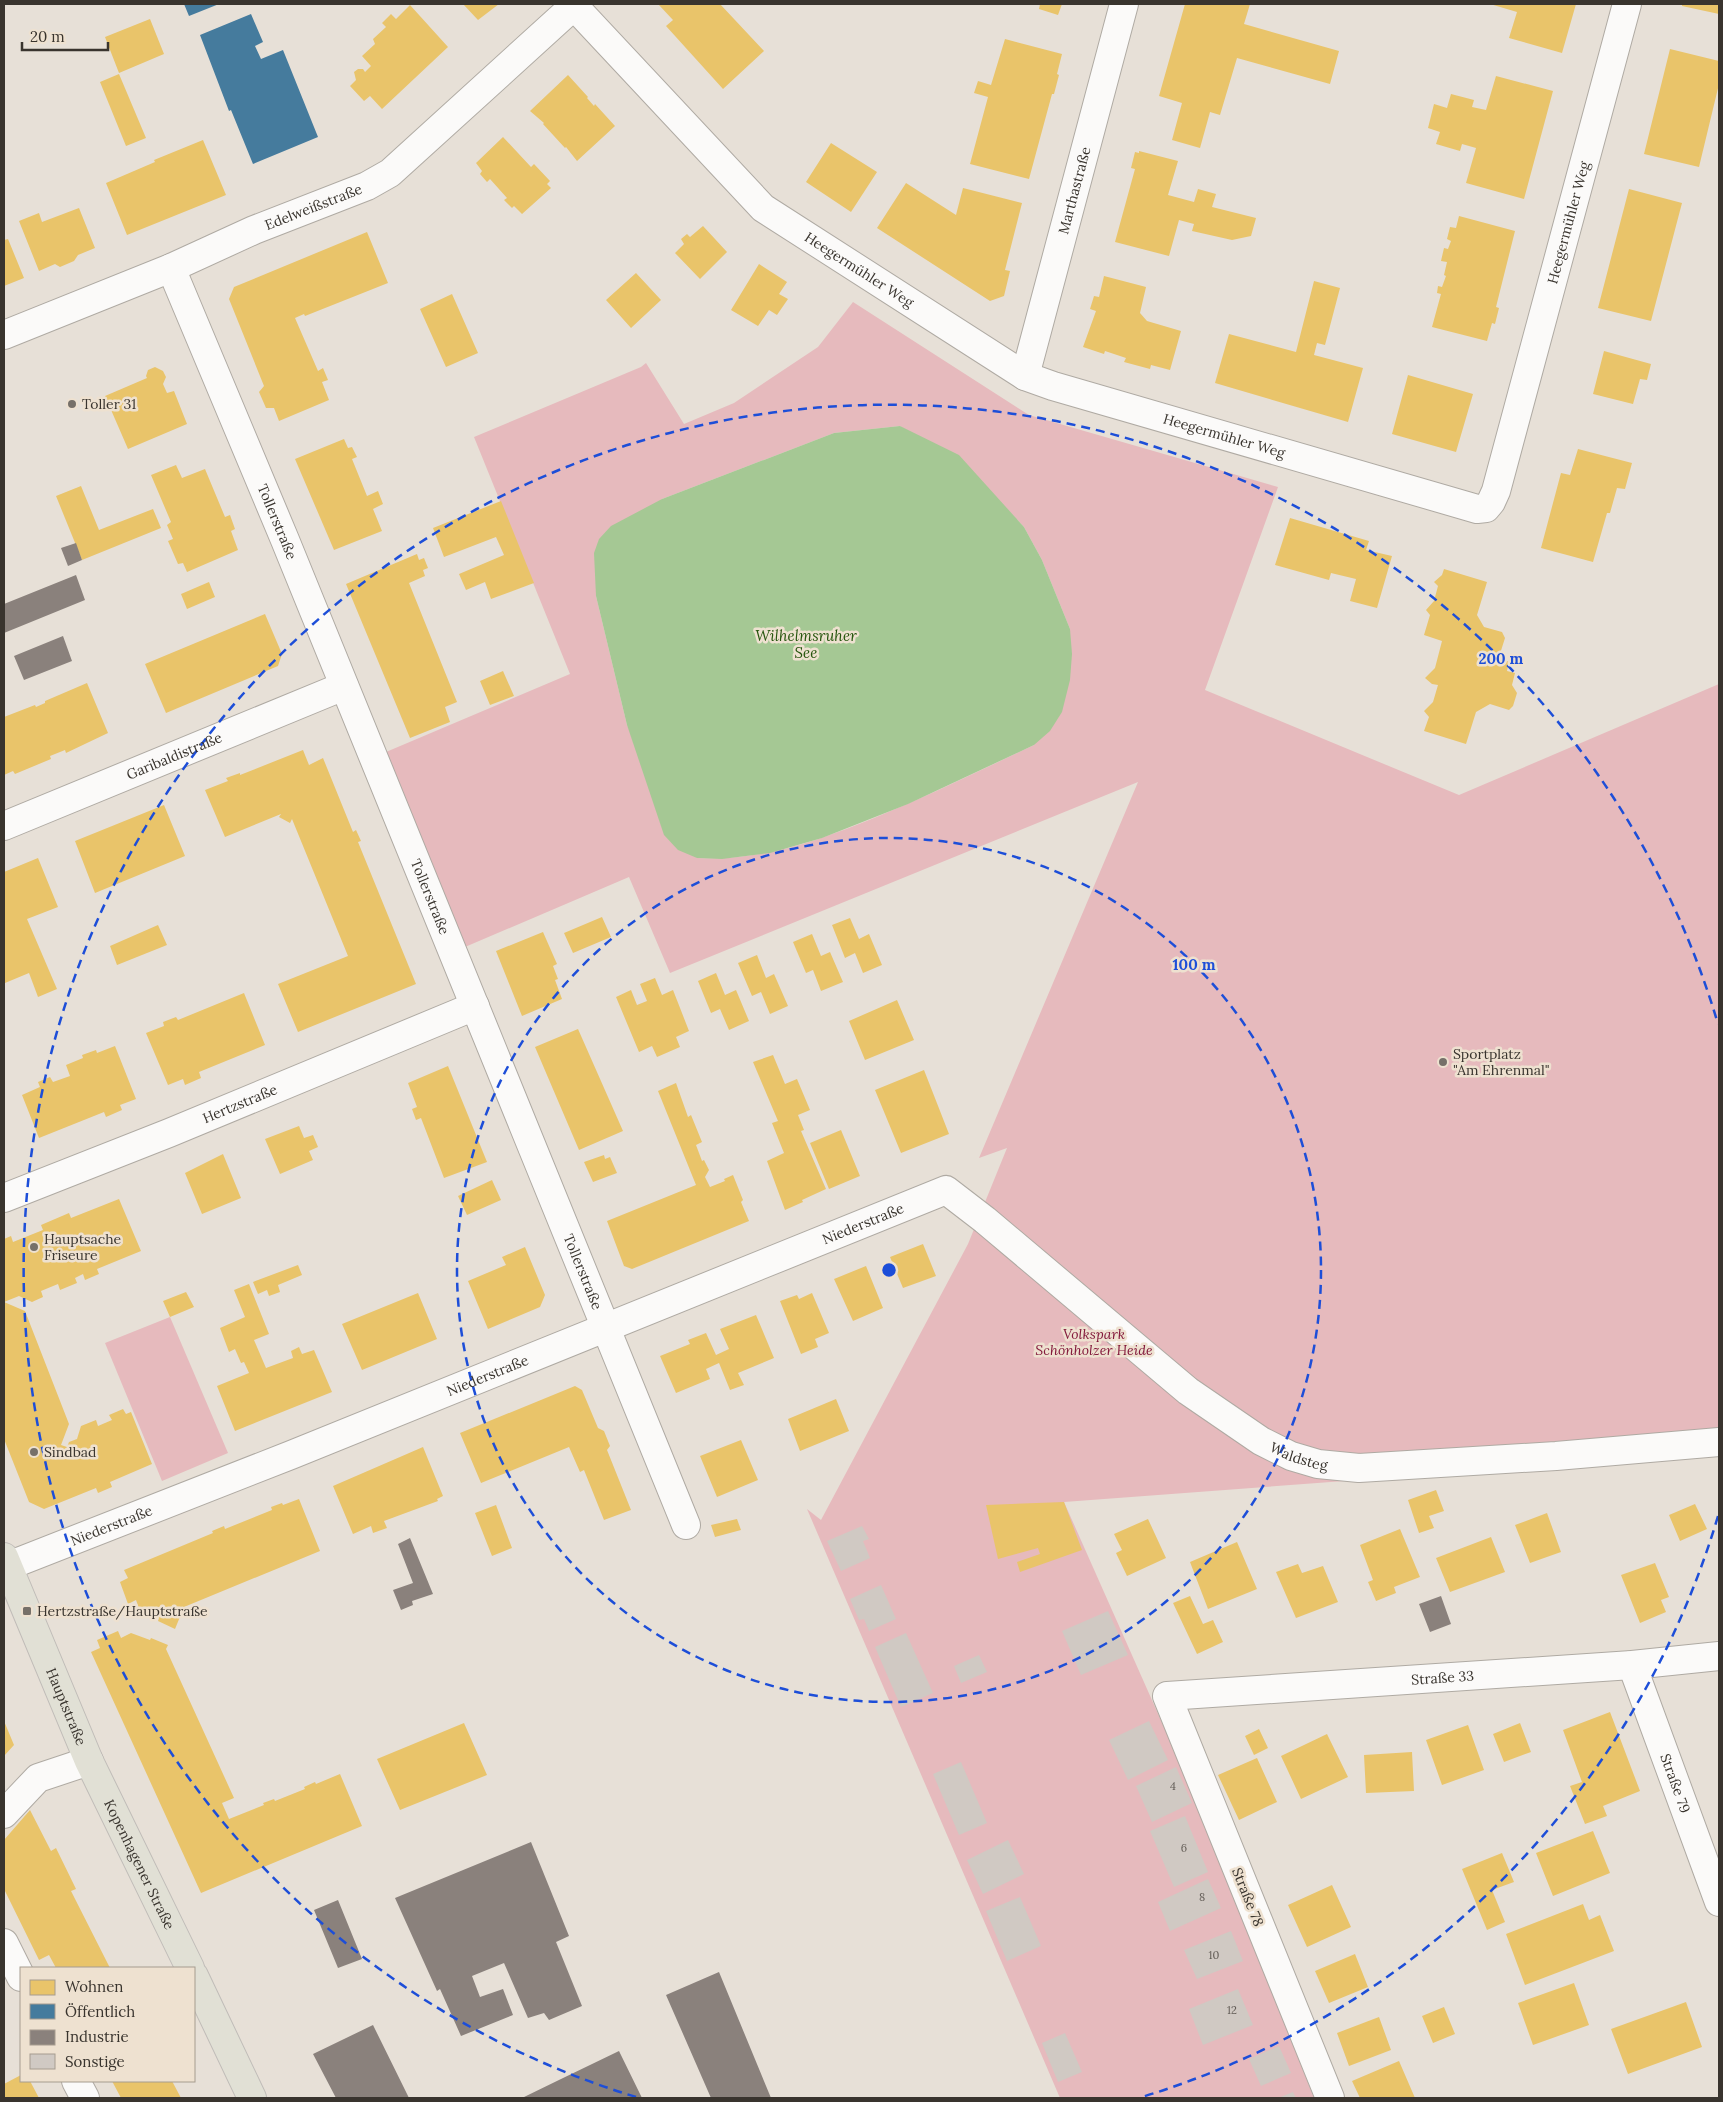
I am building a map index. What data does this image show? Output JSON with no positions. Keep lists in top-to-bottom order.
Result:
{
  "streets": {
    "main road": ["Hauptstraße", "Kopenhagener Straße"],
    "street": [
      "Marthastraße",
      "Edelweißstraße",
      "Heegermühler Weg",
      "Tollerstraße",
      "Garibaldistraße",
      "Hertzstraße",
      "Niederstraße",
      "Waldsteg",
      "Straße 33",
      "Straße 79",
      "Straße 78"
    ]
  },
  "crossings": [
    ["Marthastraße", "Heegermühler Weg"],
    ["Edelweißstraße", "Heegermühler Weg"],
    ["Edelweißstraße", "Tollerstraße"],
    ["Tollerstraße", "Garibaldistraße"],
    ["Tollerstraße", "Hertzstraße"],
    ["Tollerstraße", "Niederstraße"],
    ["Niederstraße", "Waldsteg"],
    ["Niederstraße", "Hauptstraße"],
    ["Straße 33", "Straße 79"],
    ["Straße 33", "Straße 78"],
    ["Hauptstraße", "Kopenhagener Straße"]
  ],
  "water": ["Wilhelmsruher See"],
  "parks": ["Volkspark Schönholzer Heide"],
  "places": {
    "other": [
      "Toller 31",
      "Sportplatz \"Am Ehrenmal\"",
      "Hauptsache Friseure",
      "Sindbad"
    ],
    "transit": ["Hertzstraße/Hauptstraße"]
  },
  "house_numbers": [
    "4",
    "6",
    "8",
    "10",
    "12"
  ],
  "legend": [
    "Wohnen",
    "Öffentlich",
    "Industrie",
    "Sonstige"
  ],
  "scale_bar": "20 m",
  "rings": ["200 m", "100 m"]
}
